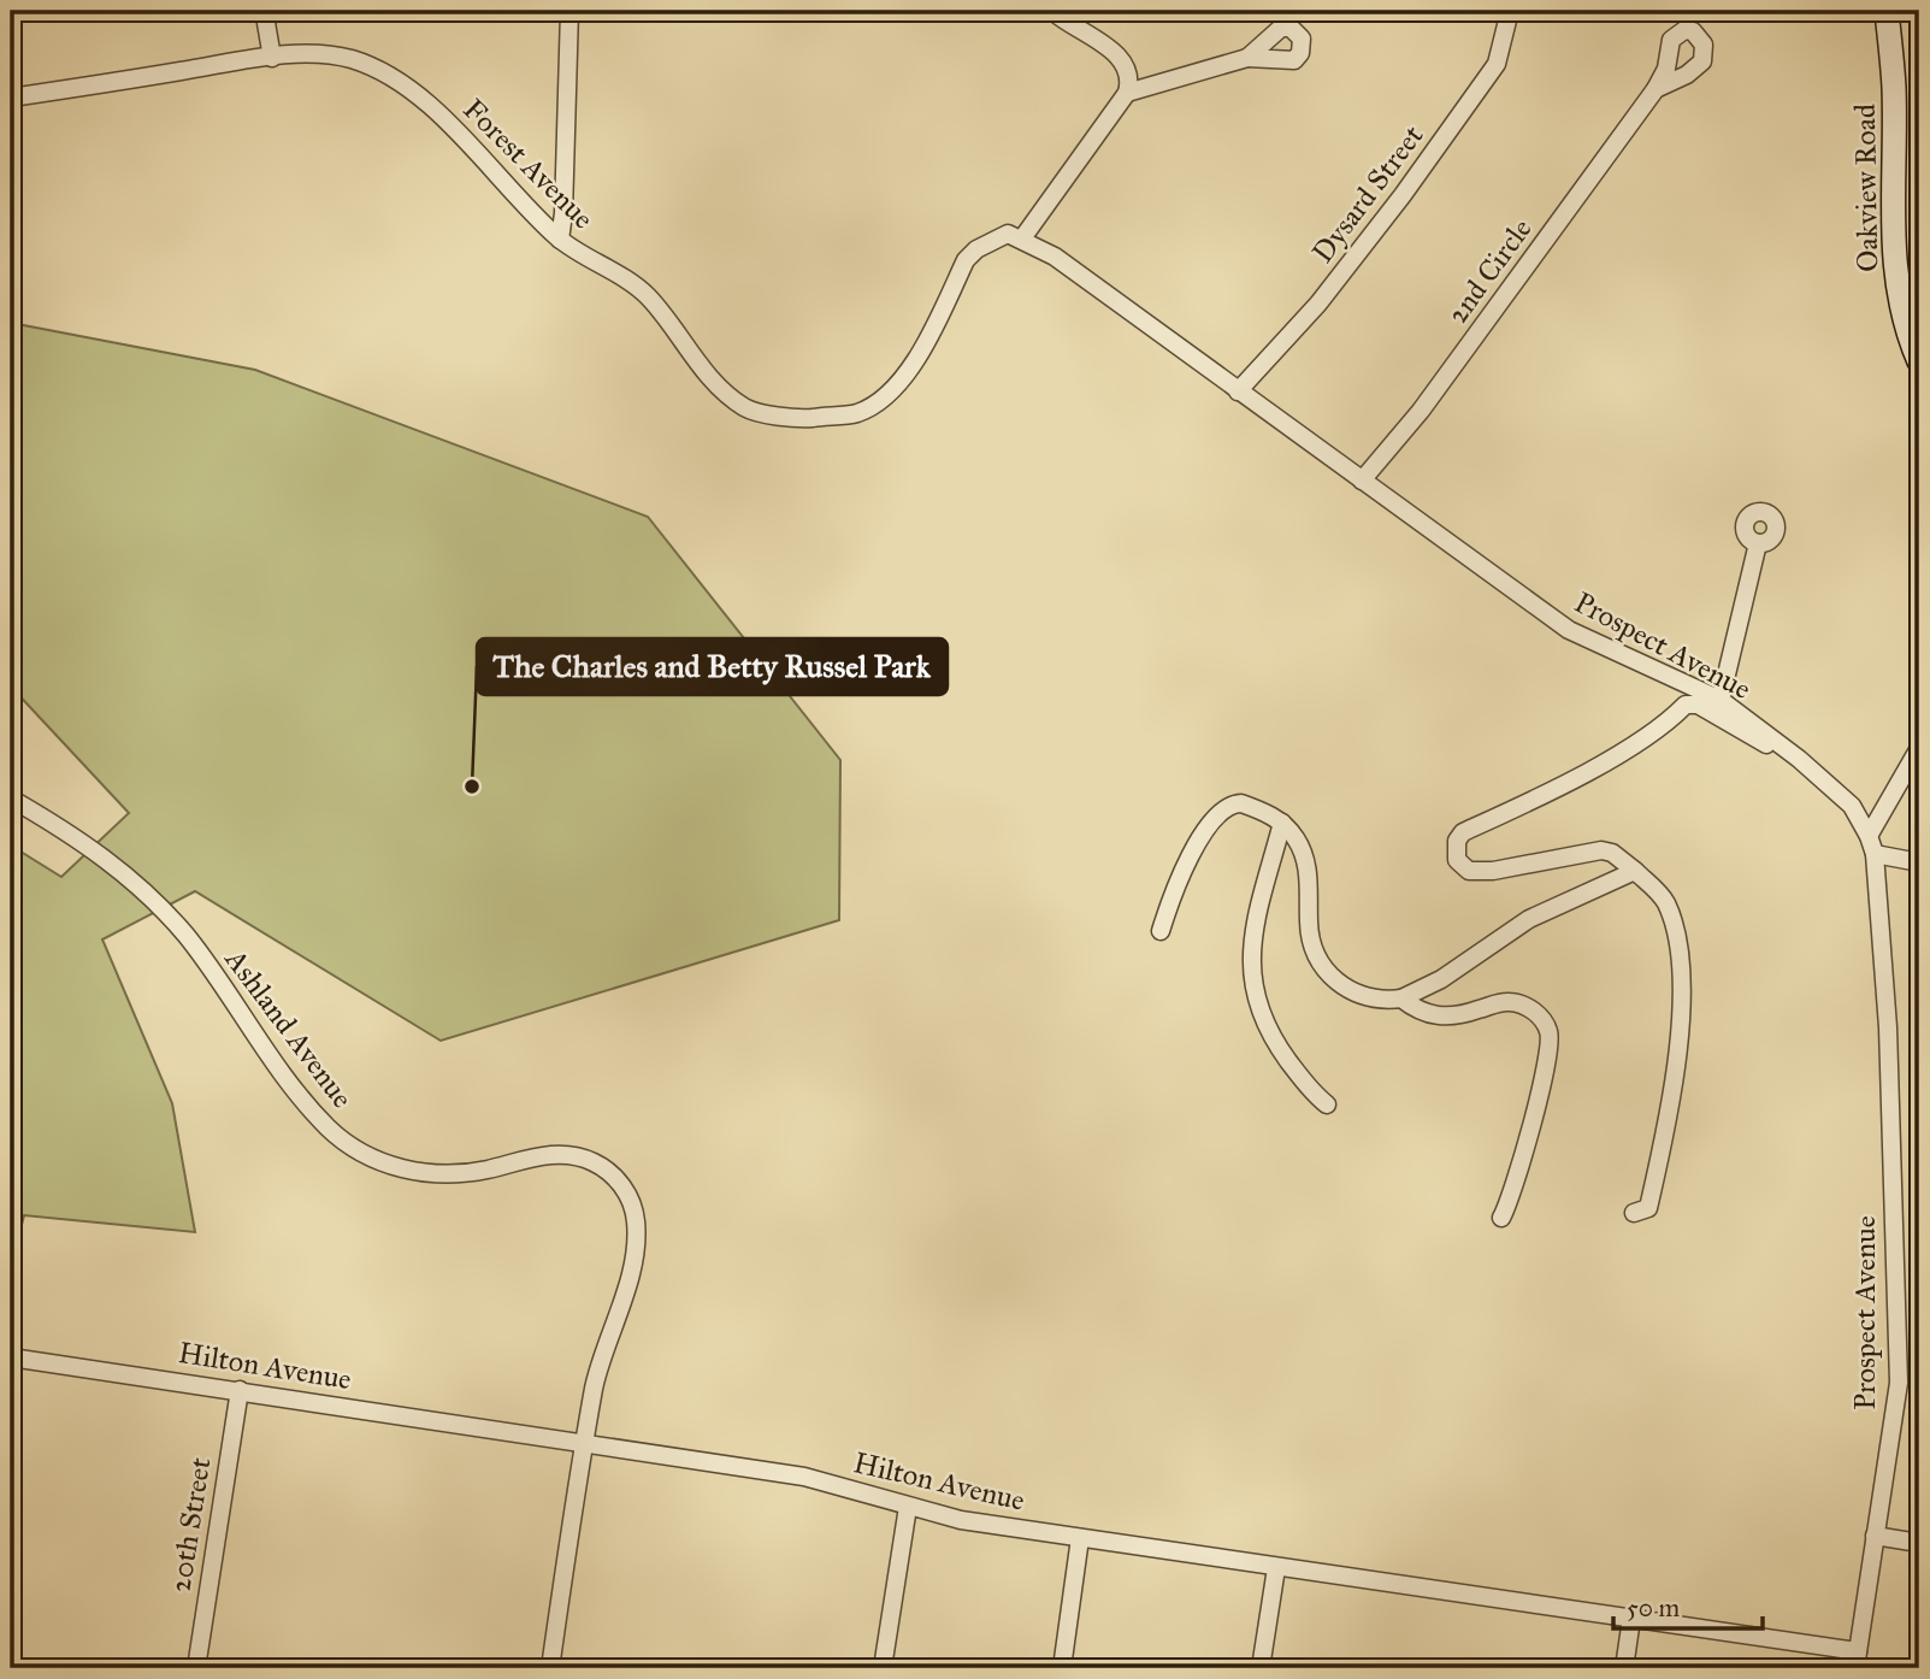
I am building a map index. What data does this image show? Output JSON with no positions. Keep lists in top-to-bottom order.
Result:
{
  "streets": {
    "street": [
      "Forest Avenue",
      "Oakview Road",
      "Dysard Street",
      "2nd Circle",
      "Prospect Avenue",
      "Ashland Avenue",
      "Hilton Avenue",
      "20th Street"
    ]
  },
  "crossings": [
    ["Forest Avenue", "Prospect Avenue"],
    ["Dysard Street", "Prospect Avenue"],
    ["2nd Circle", "Prospect Avenue"],
    ["Prospect Avenue", "Hilton Avenue"],
    ["Ashland Avenue", "Hilton Avenue"],
    ["Hilton Avenue", "20th Street"]
  ],
  "places": ["The Charles and Betty Russel Park"],
  "scale_bar": "50 m"
}
